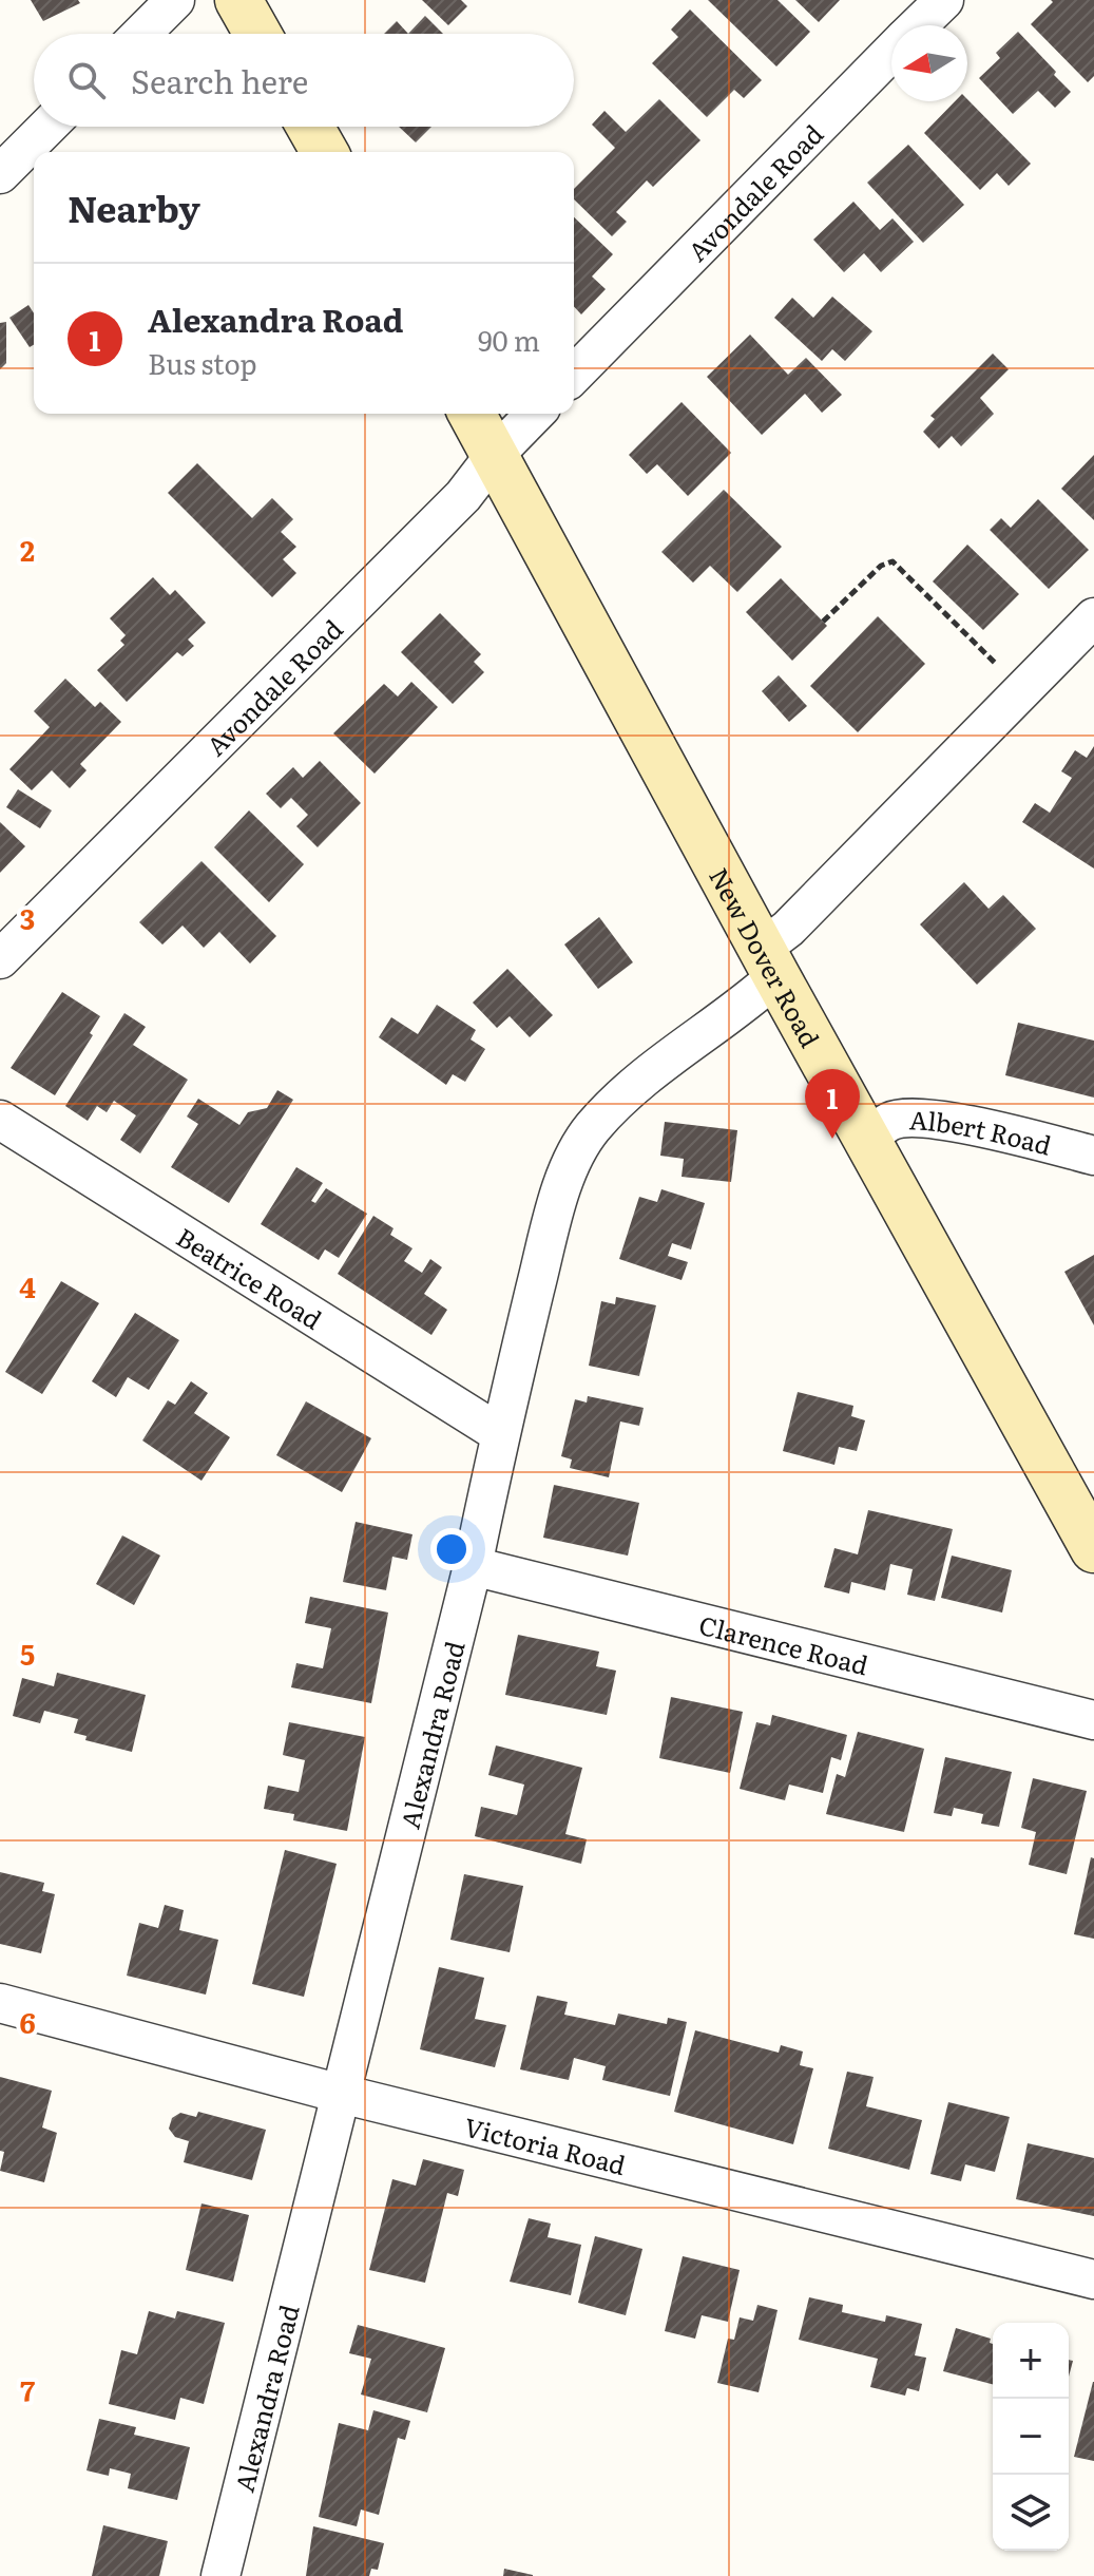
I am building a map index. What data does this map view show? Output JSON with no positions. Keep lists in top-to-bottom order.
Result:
{
  "streets": {
    "main road": ["New Dover Road"],
    "street": [
      "Avondale Road",
      "Albert Road",
      "Beatrice Road",
      "Clarence Road",
      "Alexandra Road",
      "Victoria Road"
    ]
  },
  "crossings": [
    ["Avondale Road", "New Dover Road"],
    ["New Dover Road", "Albert Road"],
    ["New Dover Road", "Alexandra Road"],
    ["Beatrice Road", "Alexandra Road"],
    ["Clarence Road", "Alexandra Road"],
    ["Alexandra Road", "Victoria Road"]
  ],
  "north": "left",
  "page": {
    "search": "Search here",
    "heading": "Nearby",
    "list": [
      {
        "mark": "1",
        "name": "Alexandra Road",
        "note": "Bus stop",
        "value": "90 m"
      }
    ],
    "pins": "1",
    "map_buttons": ["+", "−"]
  },
  "grid": {
    "rows": [
      "2",
      "3",
      "4",
      "5",
      "6",
      "7"
    ]
  }
}
